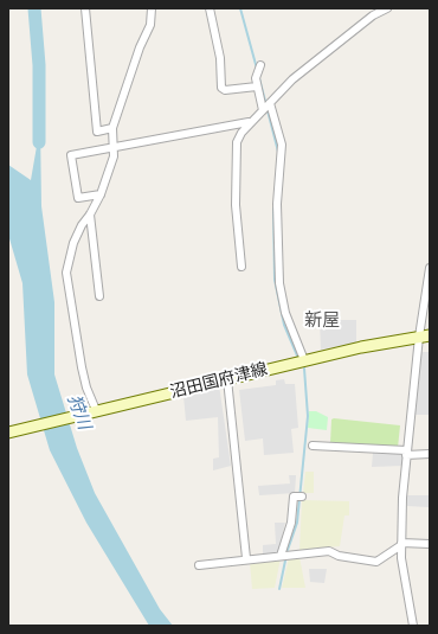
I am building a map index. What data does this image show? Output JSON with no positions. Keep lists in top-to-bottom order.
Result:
{
  "streets": {
    "main road": ["沼田国府津線"]
  },
  "districts": ["新屋"],
  "water": ["狩川"]
}
